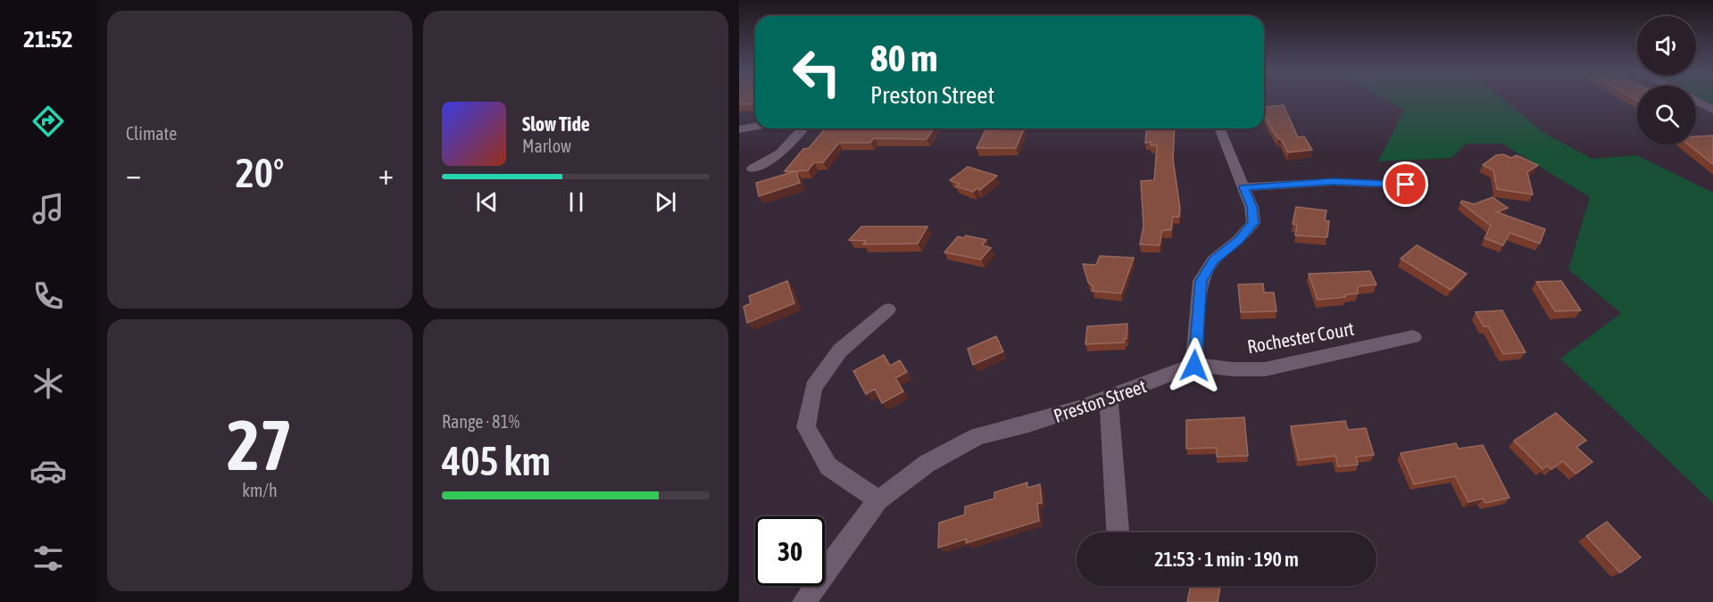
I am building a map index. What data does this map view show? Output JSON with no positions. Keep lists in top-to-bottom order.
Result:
{
  "streets": {
    "street": ["Rochester Court", "Preston Street"]
  },
  "crossings": [
    ["Rochester Court", "Preston Street"]
  ],
  "page": {
    "tabs": "21:52",
    "tile": [
      "Climate",
      ["27", "km/h"],
      ["Range · 81%", "405 km"]
    ],
    "turn": ["80 m", "Preston Street"],
    "song": ["Slow Tide", "Marlow"],
    "heat": ["−", "20°", "+"],
    "limit": "30",
    "trip": "21:53 · 1 min · 190 m"
  }
}
